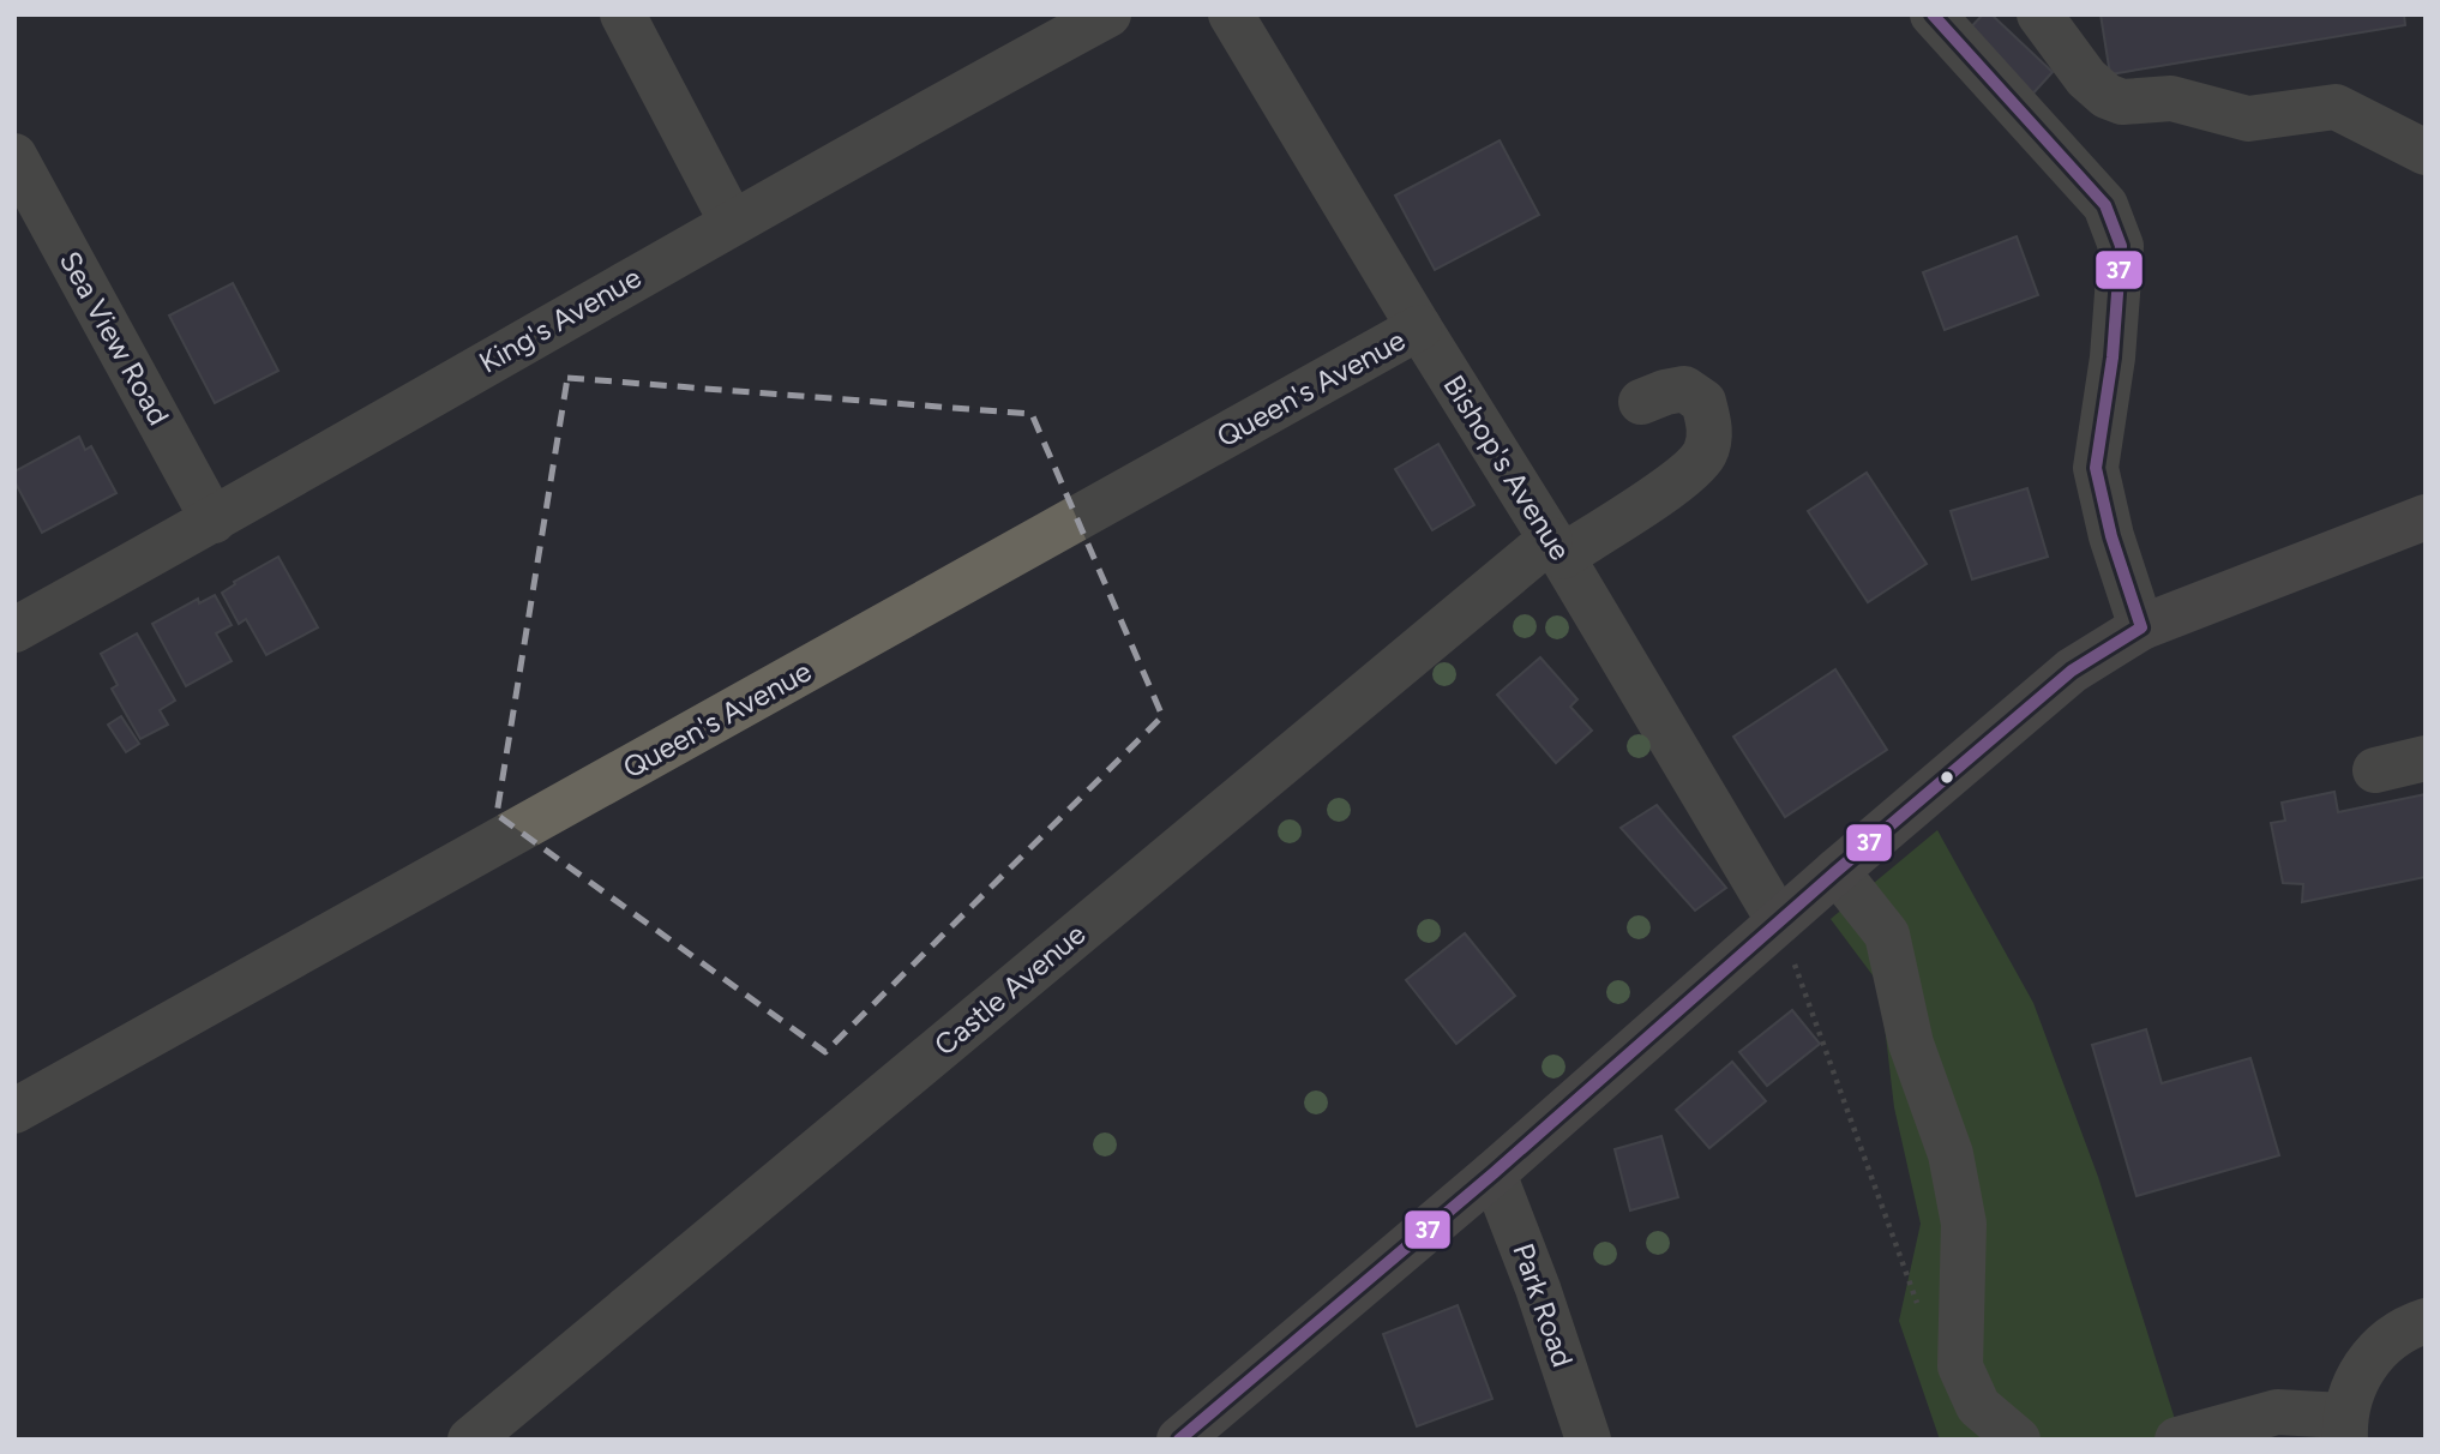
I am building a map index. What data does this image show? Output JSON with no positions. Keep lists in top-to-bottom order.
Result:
{
  "streets": {
    "street": [
      "King's Avenue",
      "Sea View Road",
      "Queen's Avenue",
      "Bishop's Avenue",
      "Castle Avenue",
      "Park Road"
    ]
  },
  "crossings": [
    ["King's Avenue", "Sea View Road"],
    ["Queen's Avenue", "Bishop's Avenue"],
    ["Bishop's Avenue", "Castle Avenue"]
  ],
  "lines": ["transit line 37"]
}
